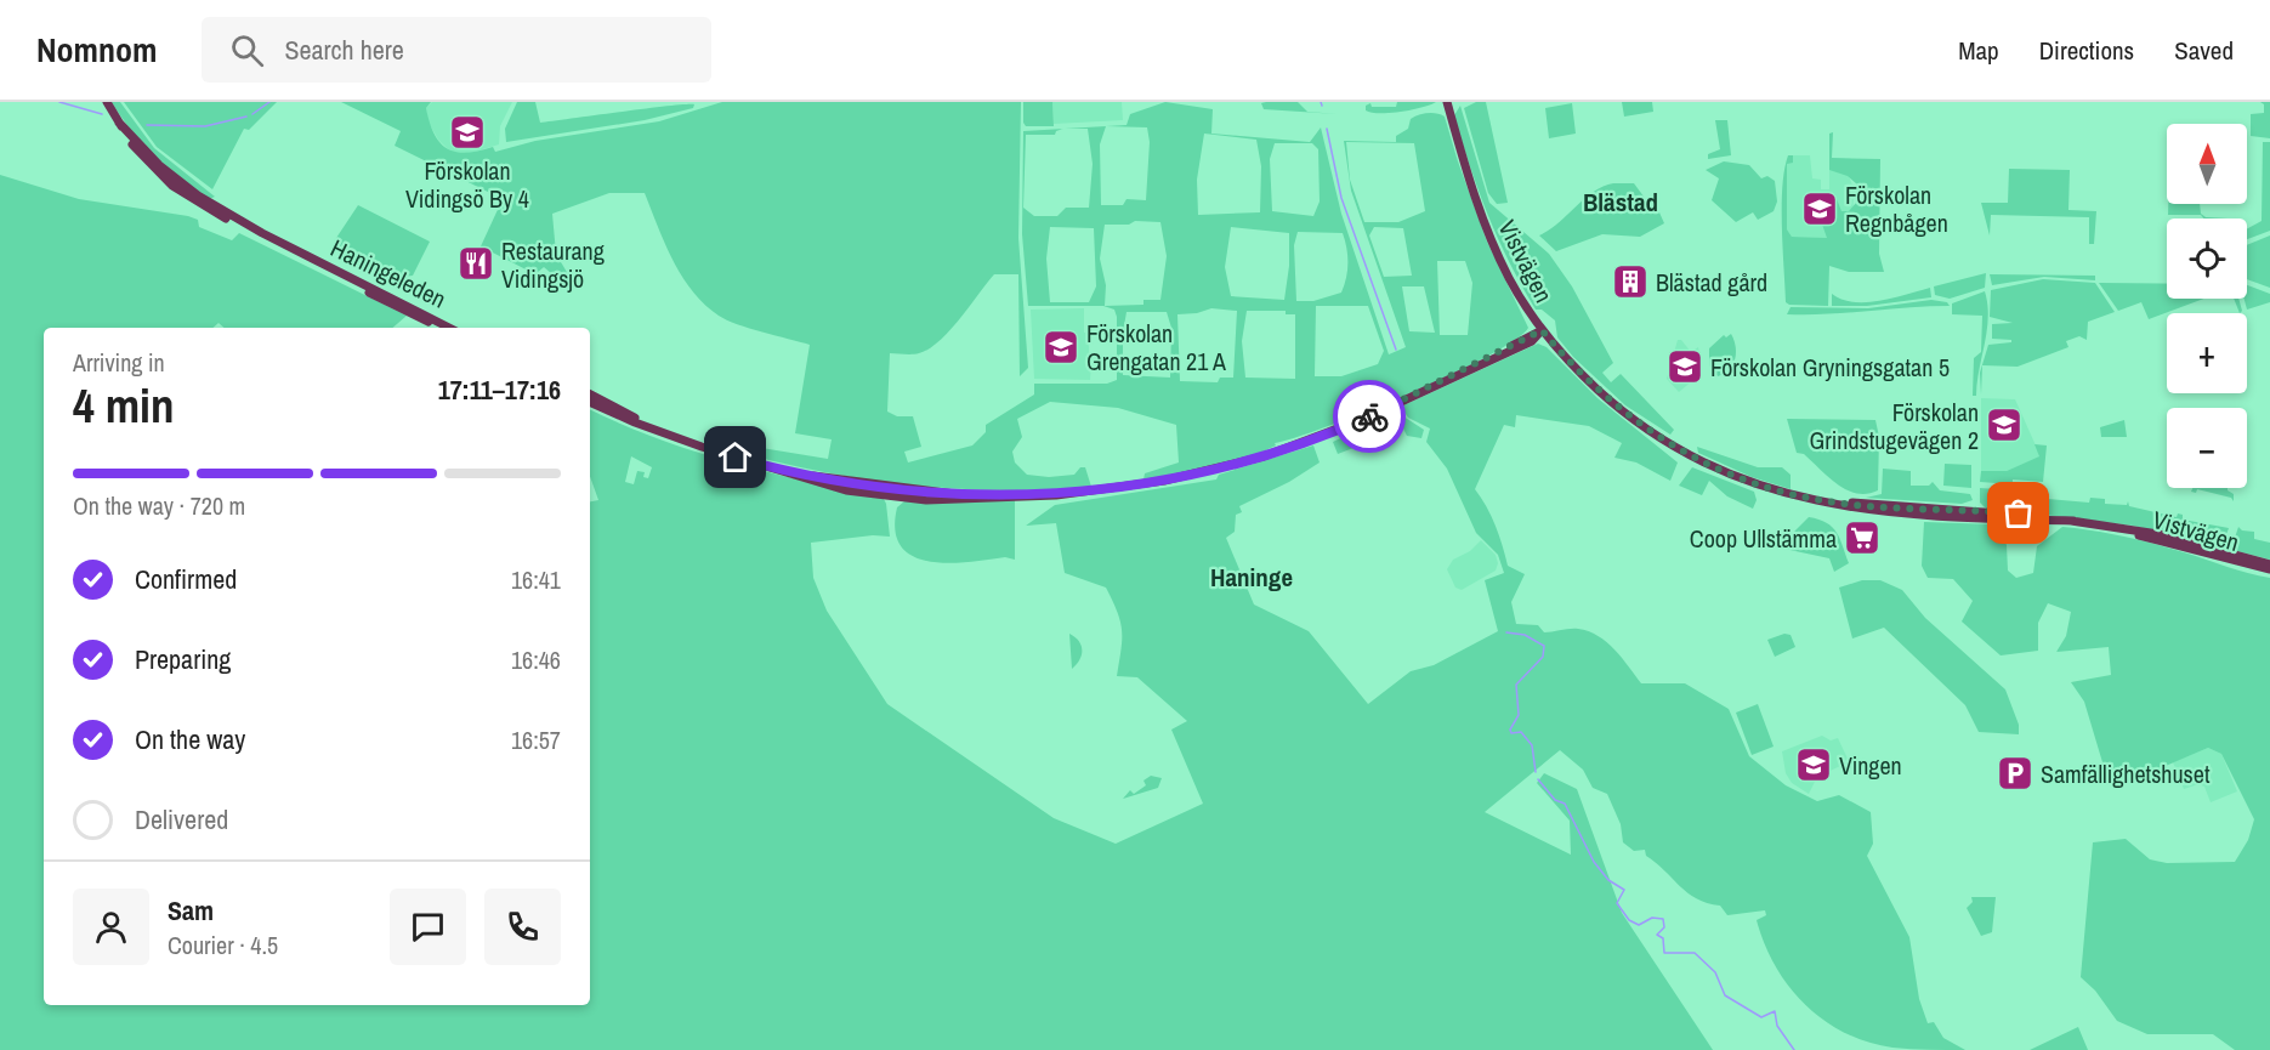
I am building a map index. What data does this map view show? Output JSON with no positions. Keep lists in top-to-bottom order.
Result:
{
  "streets": {
    "main road": ["Vistvägen", "Haningeleden"]
  },
  "districts": ["Blästad", "Haninge"],
  "places": {
    "school or university": [
      "Förskolan Vidingsö By 4",
      "Förskolan Regnbågen",
      "Förskolan Grengatan 21 A",
      "Förskolan Gryningsgatan 5",
      "Förskolan Grindstugevägen 2",
      "Vingen"
    ],
    "restaurant": ["Restaurang Vidingsjö"],
    "building": ["Blästad gård"],
    "supermarket": ["Coop Ullstämma"],
    "parking": ["Samfällighetshuset"]
  },
  "north": "top",
  "page": {
    "header": "Nomnom",
    "search": "Search here",
    "nav": ["Map", "Directions", "Saved"],
    "map_buttons": ["+", "−"],
    "heading": ["4 min", "Arriving in", "17:11–17:16"],
    "panel": ["Sam", "Courier · 4.5"],
    "bar": "On the way · 720 m",
    "list": [
      ["Confirmed", "16:41"],
      ["Preparing", "16:46"],
      ["On the way", "16:57"],
      "Delivered"
    ]
  }
}
